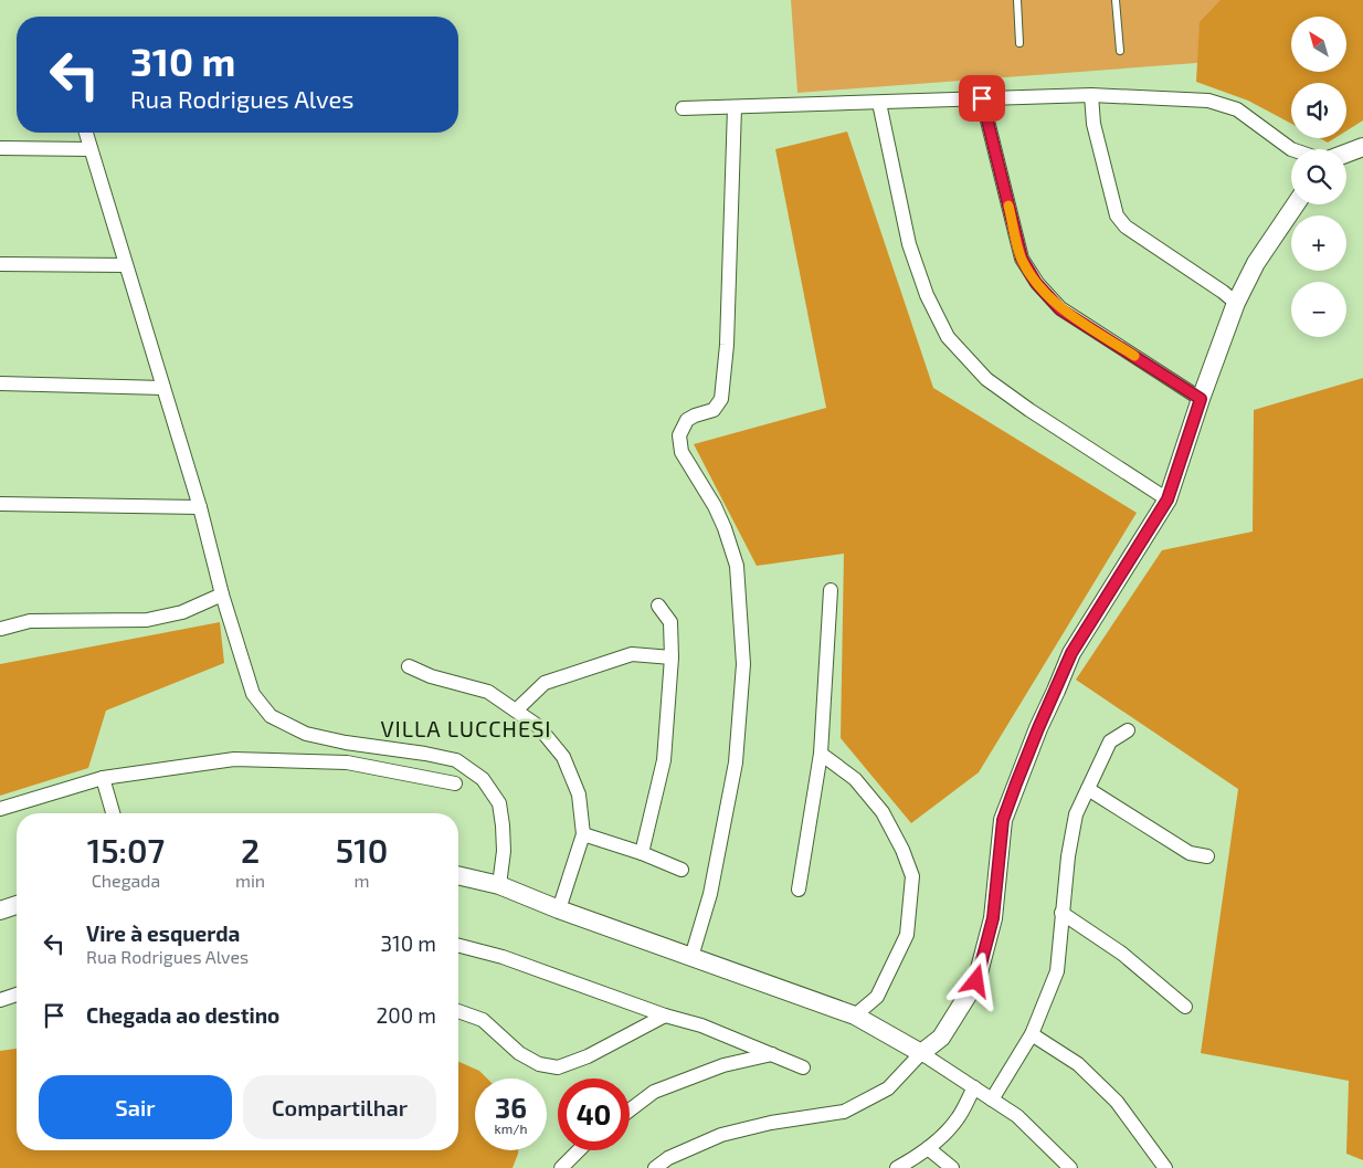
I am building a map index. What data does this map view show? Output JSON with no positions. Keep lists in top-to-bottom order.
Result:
{
  "districts": ["VILLA LUCCHESI"],
  "north": "top left",
  "page": {
    "map_buttons": ["+", "−"],
    "turn": ["310 m", "Rua Rodrigues Alves"],
    "eta": [
      "15:07",
      "Chegada",
      "2",
      "min",
      "510",
      "m"
    ],
    "list": [
      {
        "name": "Vire à esquerda",
        "note": "Rua Rodrigues Alves",
        "value": "310 m"
      },
      {
        "name": "Chegada ao destino",
        "value": "200 m"
      }
    ],
    "buttons": ["Sair", "Compartilhar"],
    "speed": "36 km/h",
    "limit": "40"
  }
}
